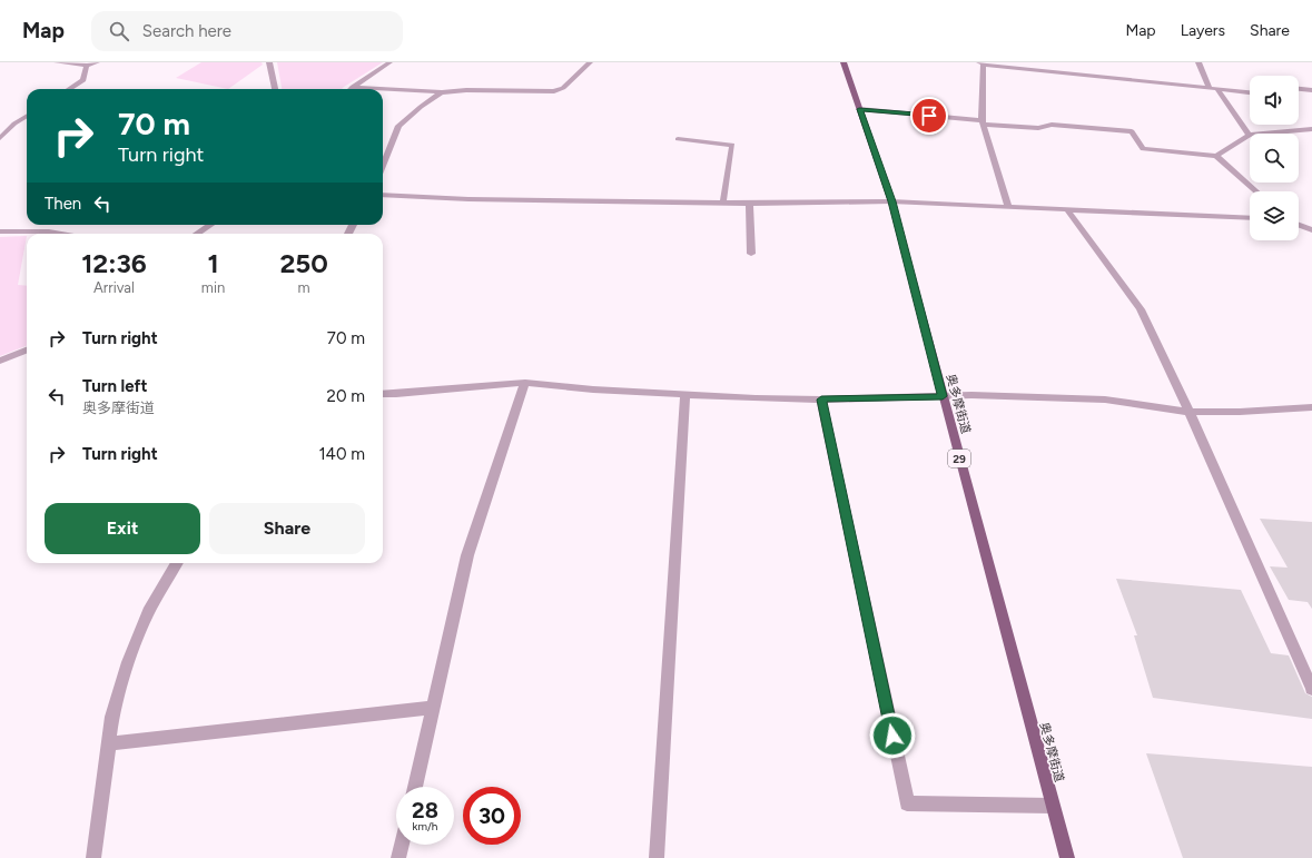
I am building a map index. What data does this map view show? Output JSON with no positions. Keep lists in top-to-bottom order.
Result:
{
  "streets": {
    "main road": ["奥多摩街道", "29"]
  },
  "page": {
    "header": "Map",
    "search": "Search here",
    "nav": ["Map", "Layers", "Share"],
    "turn": ["70 m", "Turn right"],
    "then": "Then",
    "eta": [
      "12:36",
      "Arrival",
      "1",
      "min",
      "250",
      "m"
    ],
    "list": [
      {
        "name": "Turn right",
        "value": "70 m"
      },
      {
        "name": "Turn left",
        "note": "奥多摩街道",
        "value": "20 m"
      },
      {
        "name": "Turn right",
        "value": "140 m"
      }
    ],
    "buttons": ["Exit", "Share"],
    "speed": "28 km/h",
    "limit": "30"
  }
}
